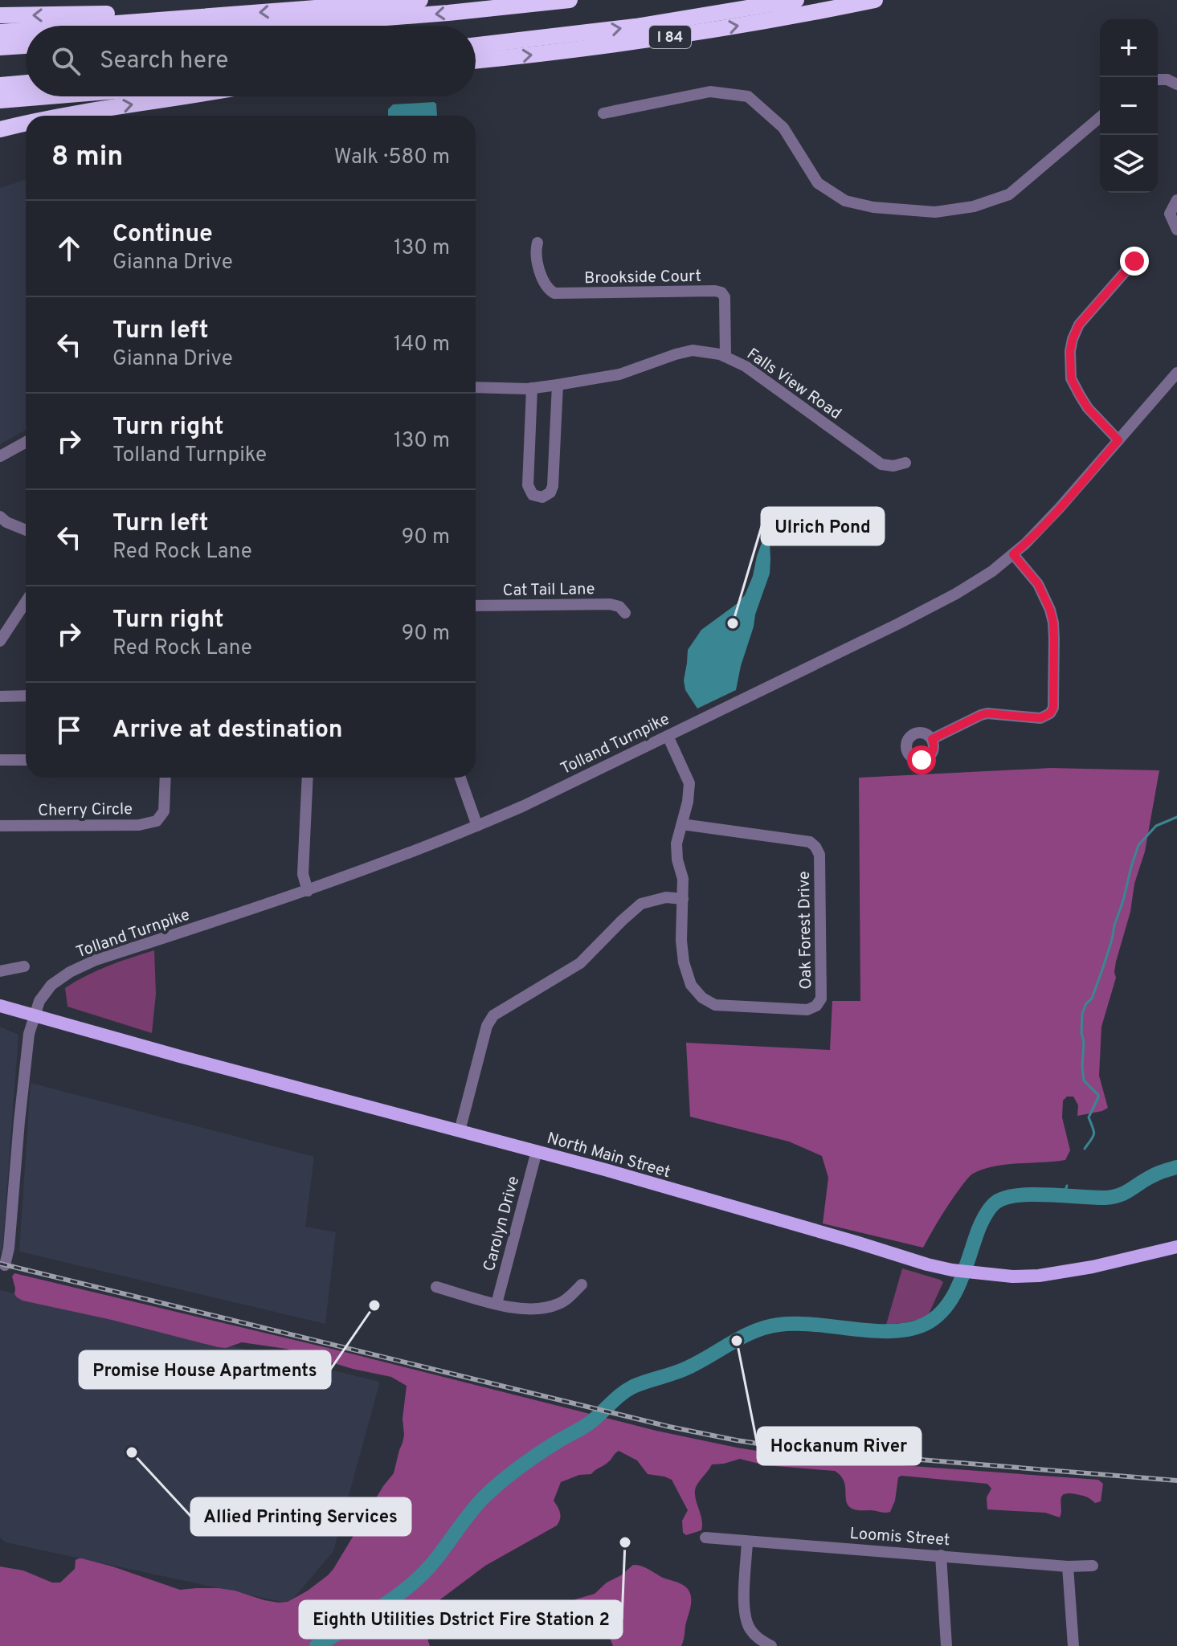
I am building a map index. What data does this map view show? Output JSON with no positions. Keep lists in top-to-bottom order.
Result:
{
  "streets": {
    "highway": ["I 84"],
    "main road": ["North Main Street"],
    "street": [
      "Brookside Court",
      "Falls View Road",
      "Cat Tail Lane",
      "Tolland Turnpike",
      "Cherry Circle",
      "Oak Forest Drive",
      "Carolyn Drive",
      "Loomis Street"
    ]
  },
  "crossings": [
    ["Brookside Court", "Falls View Road"],
    ["Tolland Turnpike", "Oak Forest Drive"],
    ["Tolland Turnpike", "North Main Street"],
    ["North Main Street", "Carolyn Drive"]
  ],
  "places": [
    "Ulrich Pond",
    "Promise House Apartments",
    "Hockanum River",
    "Allied Printing Services",
    "Eighth Utilities Dstrict Fire Station 2"
  ],
  "page": {
    "map_buttons": ["+", "−"],
    "search": "Search here",
    "heading": ["8 min", "Walk · 580 m"],
    "list": [
      ["Continue", "Gianna Drive", "130 m"],
      ["Turn left", "Gianna Drive", "140 m"],
      ["Turn right", "Tolland Turnpike", "130 m"],
      ["Turn left", "Red Rock Lane", "90 m"],
      ["Turn right", "Red Rock Lane", "90 m"],
      "Arrive at destination"
    ]
  }
}
